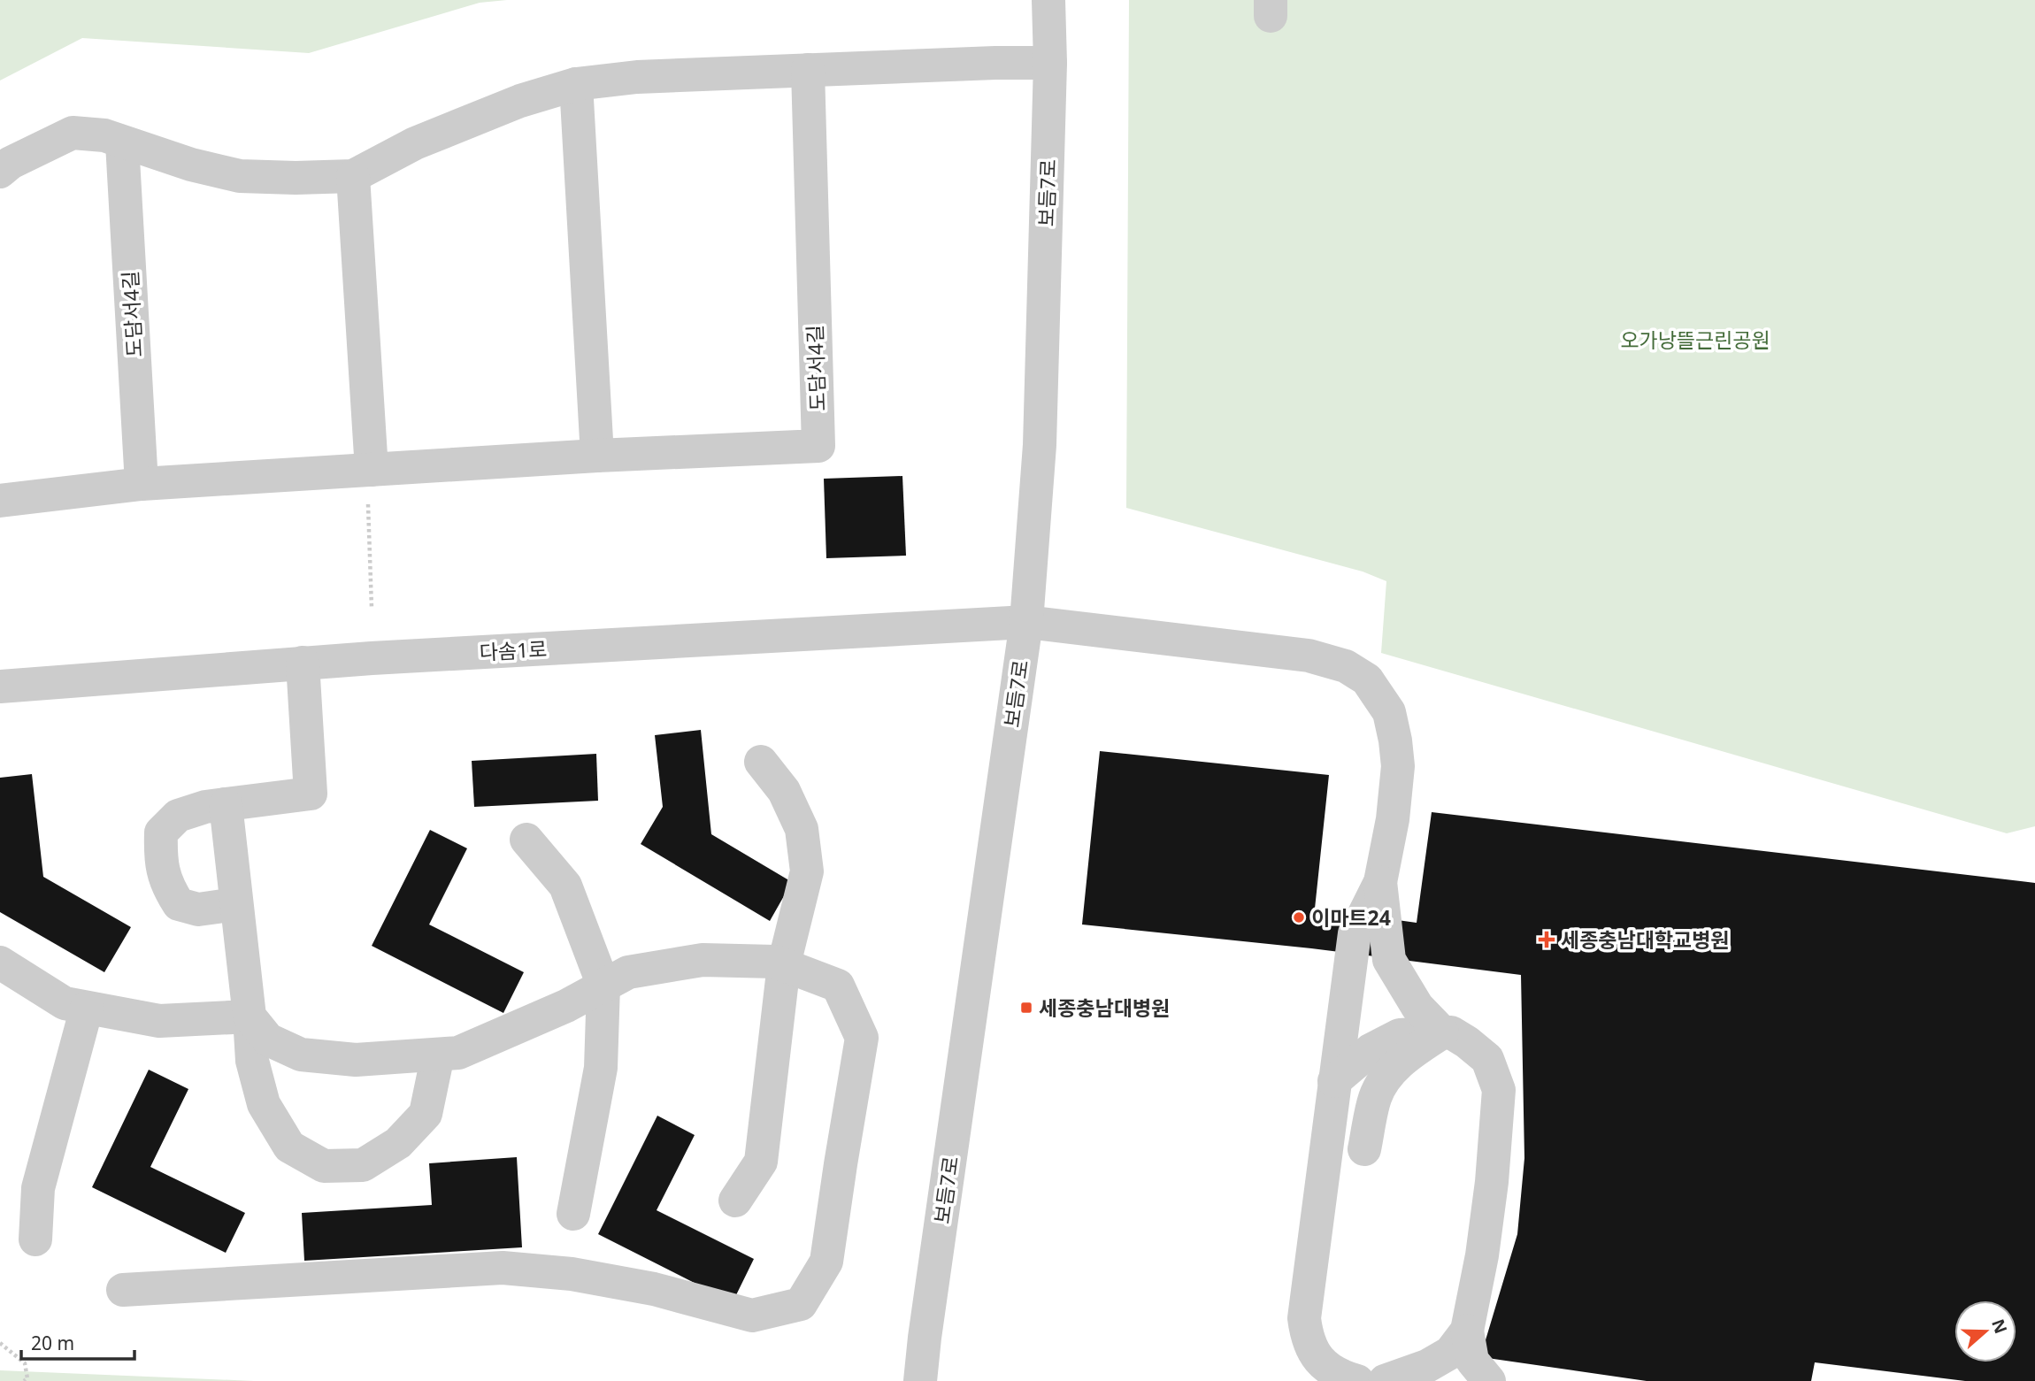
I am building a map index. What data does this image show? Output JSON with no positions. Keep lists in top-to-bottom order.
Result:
{
  "streets": {
    "street": ["보듬7로", "도담서4길", "다솜1로"]
  },
  "crossings": [
    ["보듬7로", "다솜1로"]
  ],
  "parks": ["오가낭뜰근린공원"],
  "places": {
    "other": ["이마트24"],
    "health": ["세종충남대학교병원"],
    "transit": ["세종충남대병원"]
  },
  "scale_bar": "20 m",
  "north": "right"
}
